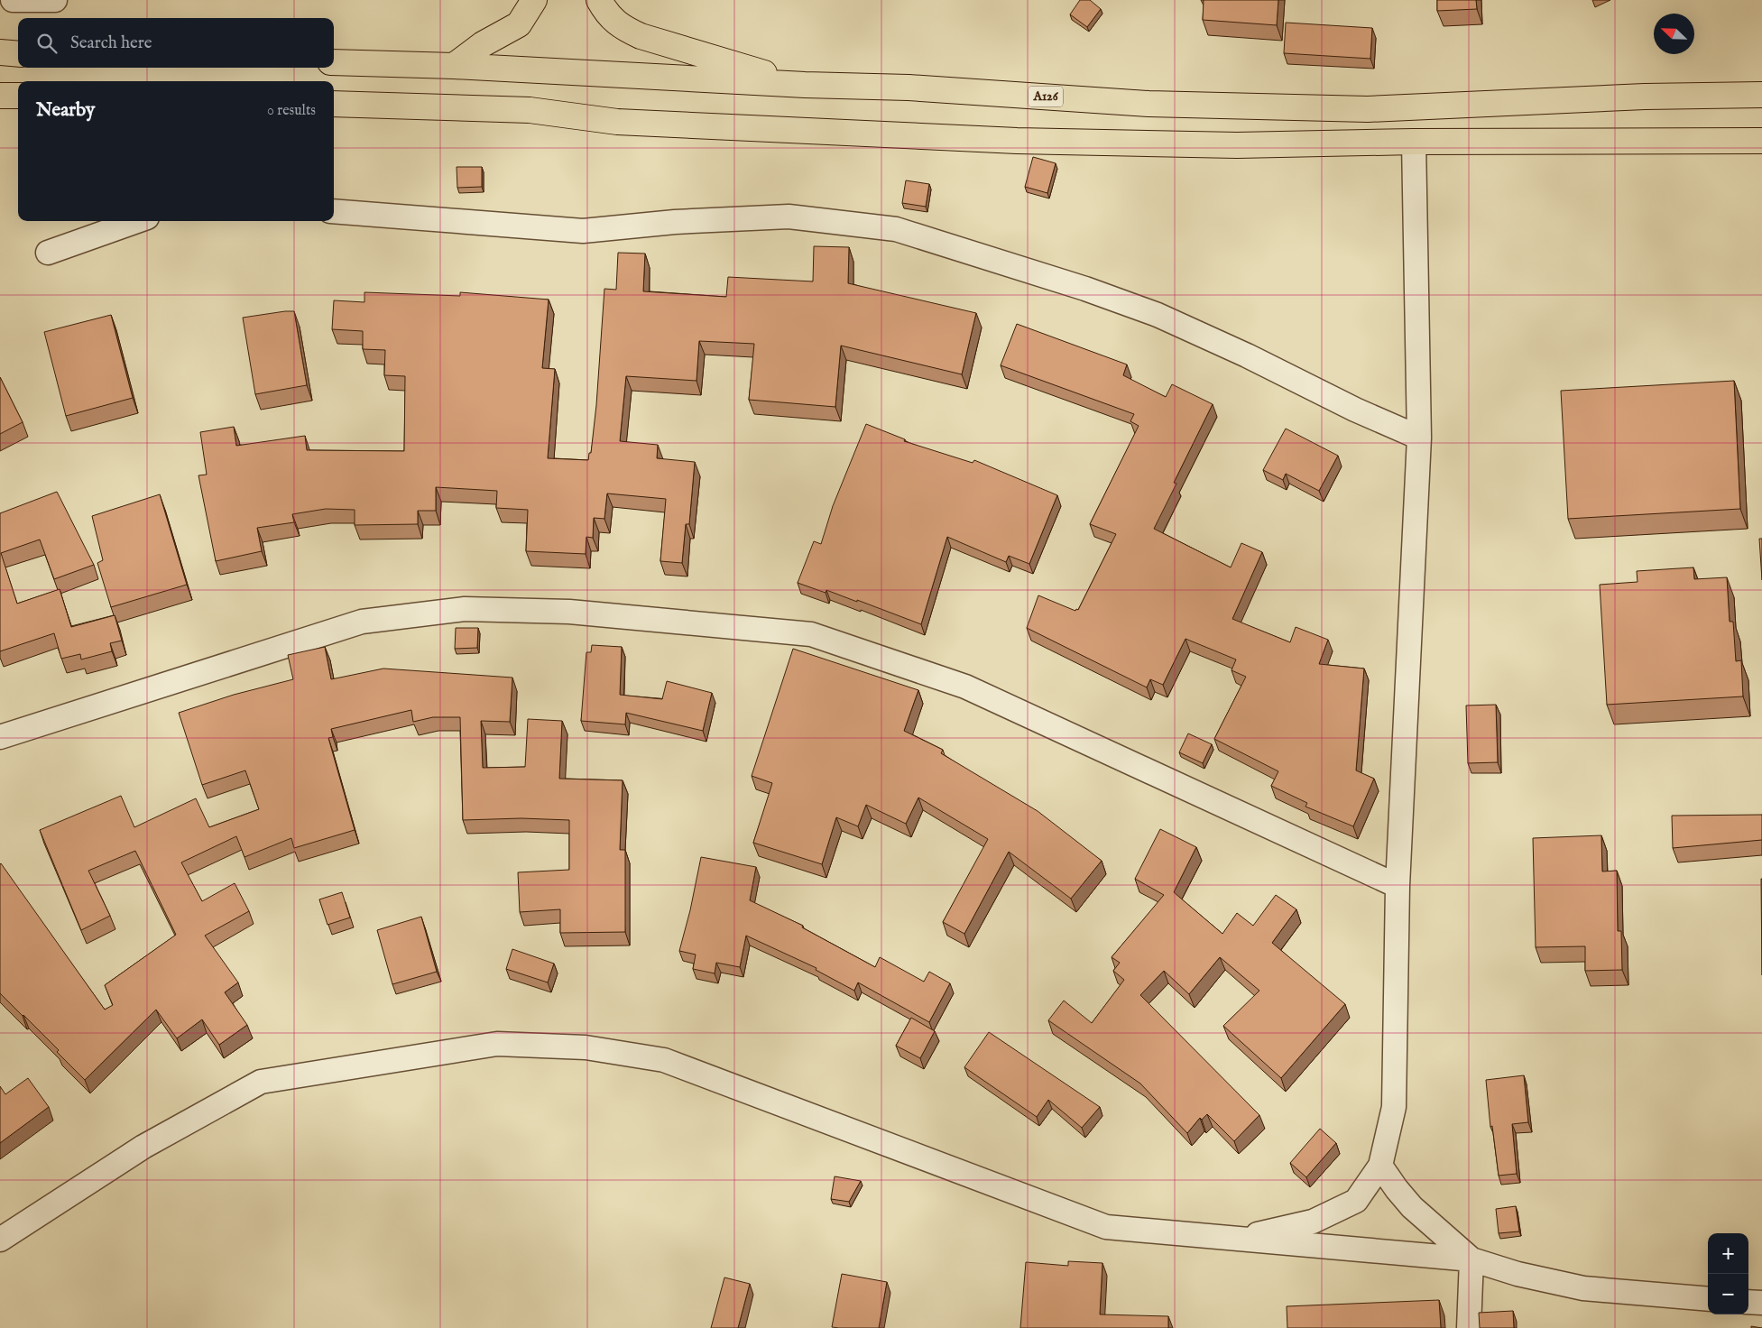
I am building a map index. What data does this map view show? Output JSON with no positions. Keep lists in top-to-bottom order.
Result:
{
  "streets": {
    "highway": ["A126"]
  },
  "north": "top left",
  "page": {
    "search": "Search here",
    "heading": ["Nearby", "0 results"],
    "map_buttons": ["+", "−"]
  }
}
